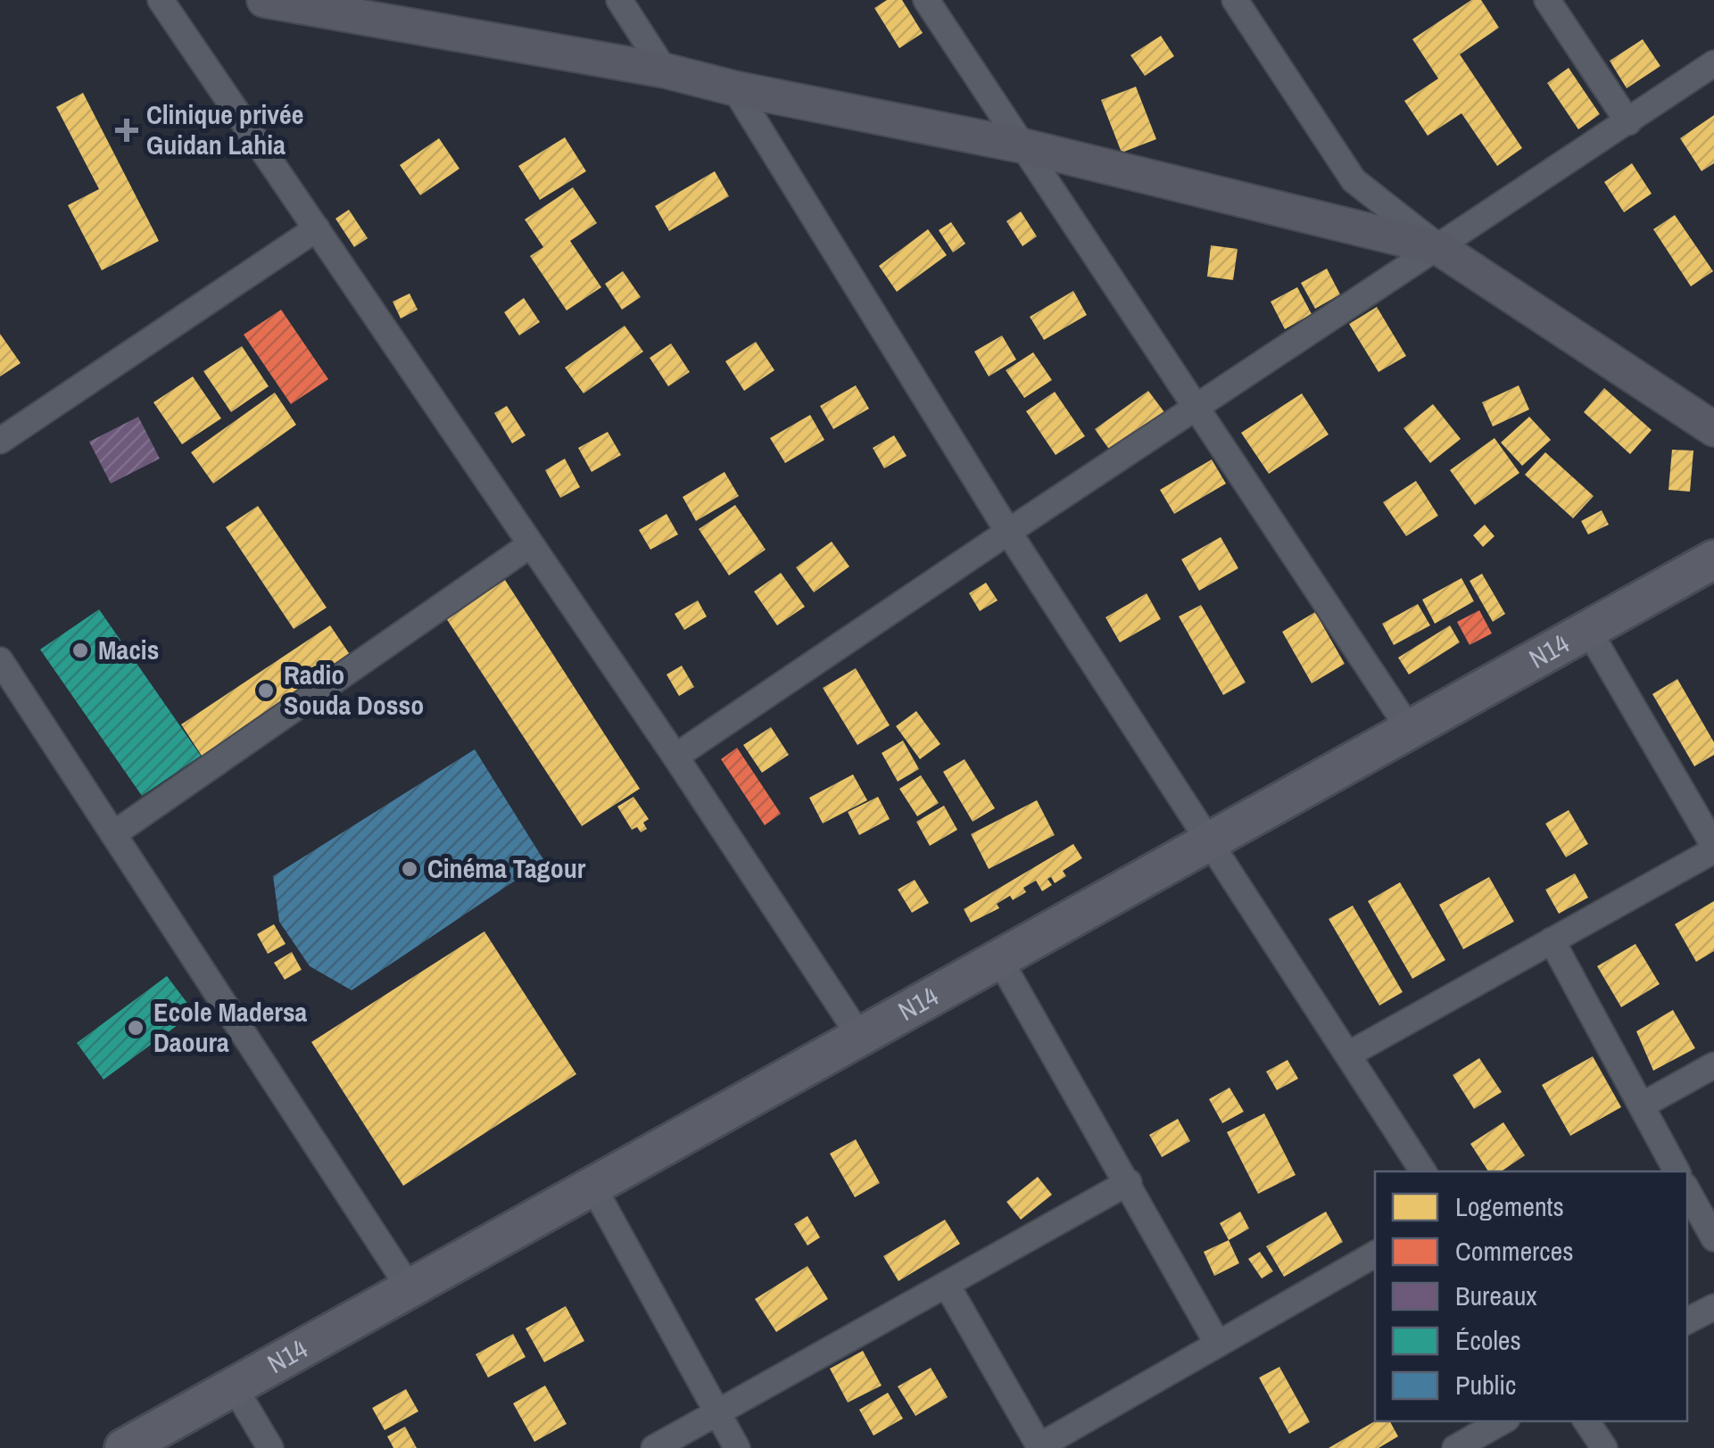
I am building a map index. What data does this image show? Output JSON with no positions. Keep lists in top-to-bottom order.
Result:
{
  "streets": {
    "main road": ["N14"]
  },
  "places": {
    "health": ["Clinique privée Guidan Lahia"],
    "other": [
      "Macis",
      "Radio Souda Dosso",
      "Cinéma Tagour",
      "Ecole Madersa Daoura"
    ]
  },
  "legend": [
    "Logements",
    "Commerces",
    "Bureaux",
    "Écoles",
    "Public"
  ]
}
